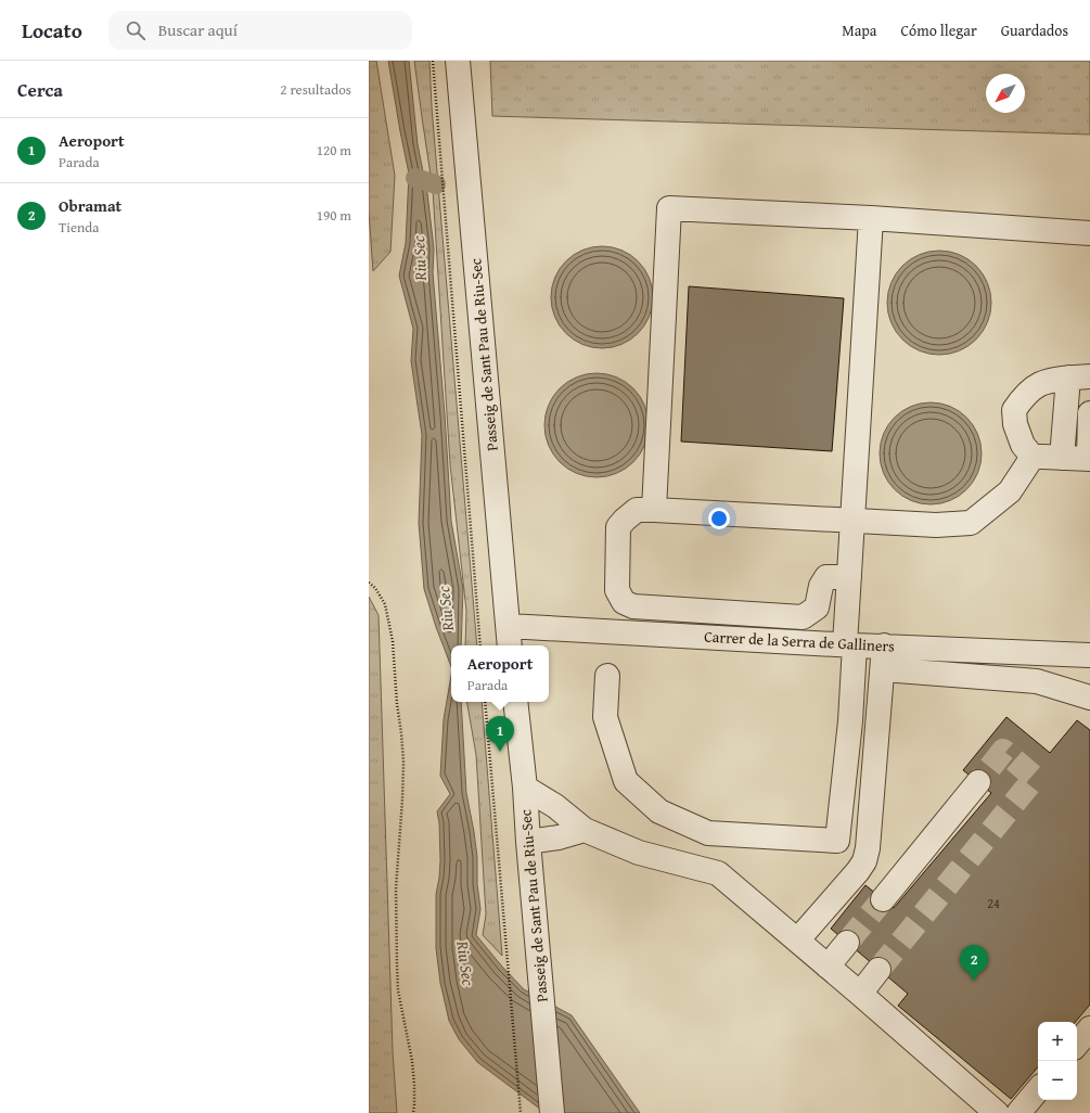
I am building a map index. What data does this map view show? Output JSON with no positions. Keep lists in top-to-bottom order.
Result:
{
  "streets": {
    "street": ["Passeig de Sant Pau de Riu-Sec", "Carrer de la Serra de Galliners"]
  },
  "crossings": [
    ["Passeig de Sant Pau de Riu-Sec", "Carrer de la Serra de Galliners"]
  ],
  "water": ["Riu Sec"],
  "house_numbers": ["24"],
  "north": "bottom left",
  "page": {
    "header": "Locato",
    "search": "Buscar aquí",
    "nav": ["Mapa", "Cómo llegar", "Guardados"],
    "heading": ["Cerca", "2 resultados"],
    "list": [
      {
        "mark": "1",
        "name": "Aeroport",
        "note": "Parada",
        "value": "120 m"
      },
      {
        "mark": "2",
        "name": "Obramat",
        "note": "Tienda",
        "value": "190 m"
      }
    ],
    "popup": ["Aeroport", "Parada"],
    "pins": ["1", "2"],
    "map_buttons": ["+", "−"]
  }
}
